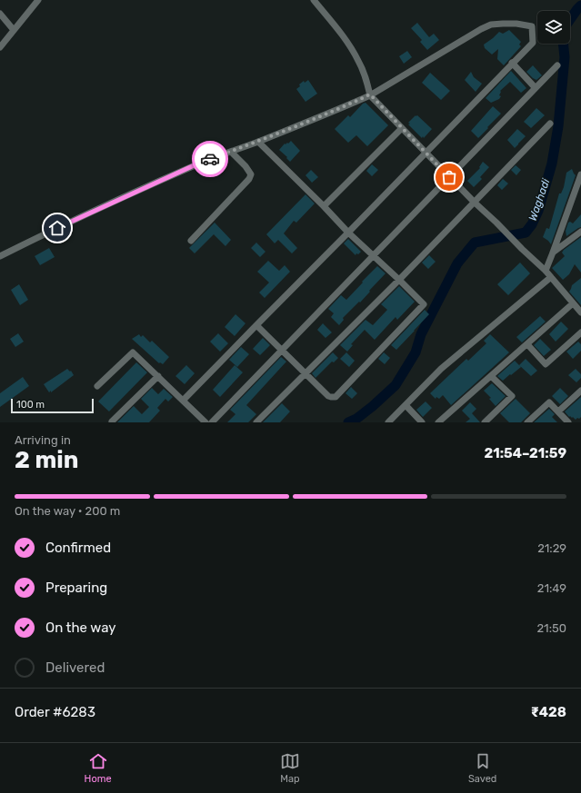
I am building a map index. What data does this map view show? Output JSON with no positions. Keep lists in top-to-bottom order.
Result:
{
  "water": ["Waghadi"],
  "scale_bar": "100 m",
  "page": {
    "scale": "100 m",
    "heading": ["2 min", "Arriving in", "21:54–21:59"],
    "panel": ["Order #6283", "₹428"],
    "bar": "On the way · 200 m",
    "list": [
      ["Confirmed", "21:29"],
      ["Preparing", "21:49"],
      ["On the way", "21:50"],
      "Delivered"
    ],
    "tabs": ["Home", "Map", "Saved"]
  }
}
